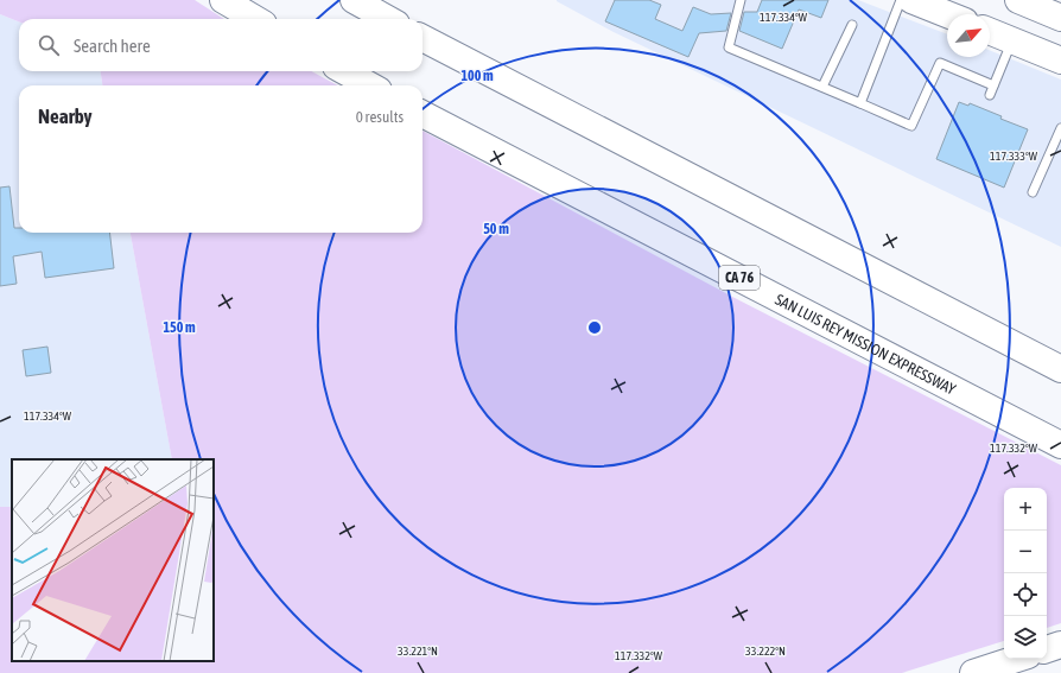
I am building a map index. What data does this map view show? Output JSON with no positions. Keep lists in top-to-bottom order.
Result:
{
  "streets": {
    "main road": ["CA 76", "SAN LUIS REY MISSION EXPRESSWAY"]
  },
  "north": "top right",
  "page": {
    "search": "Search here",
    "heading": ["Nearby", "0 results"],
    "map_buttons": ["+", "−"]
  },
  "coordinates": [
    "117.334°W",
    "117.333°W",
    "117.332°W",
    "33.221°N",
    "33.222°N"
  ],
  "rings": ["100 m", "50 m", "150 m"]
}
